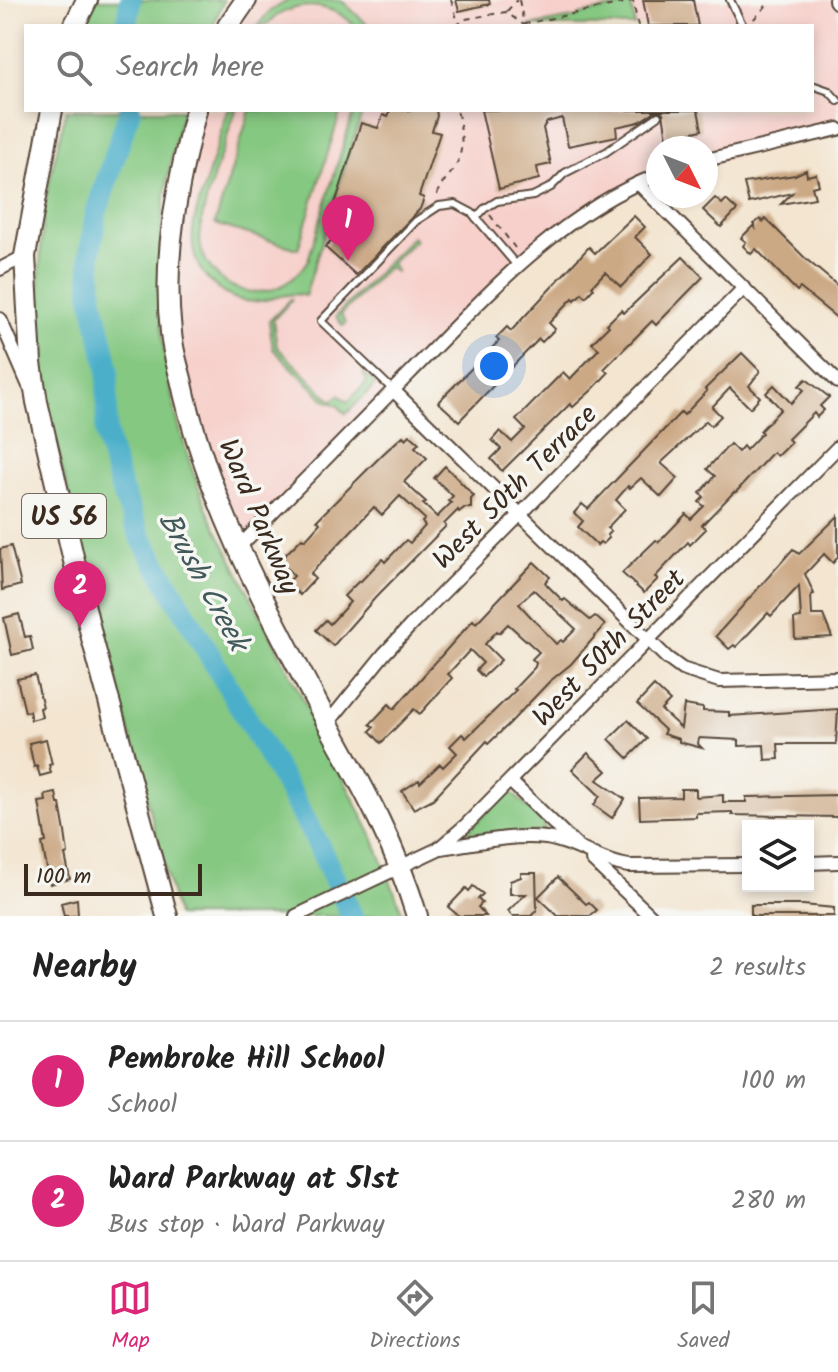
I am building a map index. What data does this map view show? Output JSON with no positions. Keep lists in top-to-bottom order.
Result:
{
  "streets": {
    "highway": ["US 56", "Ward Parkway"],
    "street": ["West 50th Terrace", "West 50th Street"]
  },
  "crossings": [
    ["West 50th Terrace", "Ward Parkway"],
    ["Ward Parkway", "West 50th Street"]
  ],
  "water": ["Brush Creek"],
  "scale_bar": "100 m",
  "north": "bottom right",
  "page": {
    "search": "Search here",
    "pins": ["1", "2"],
    "scale": "100 m",
    "heading": ["Nearby", "2 results"],
    "list": [
      {
        "mark": "1",
        "name": "Pembroke Hill School",
        "note": "School",
        "value": "100 m"
      },
      {
        "mark": "2",
        "name": "Ward Parkway at 51st",
        "note": "Bus stop · Ward Parkway",
        "value": "280 m"
      }
    ],
    "nav": ["Map", "Directions", "Saved"]
  }
}
